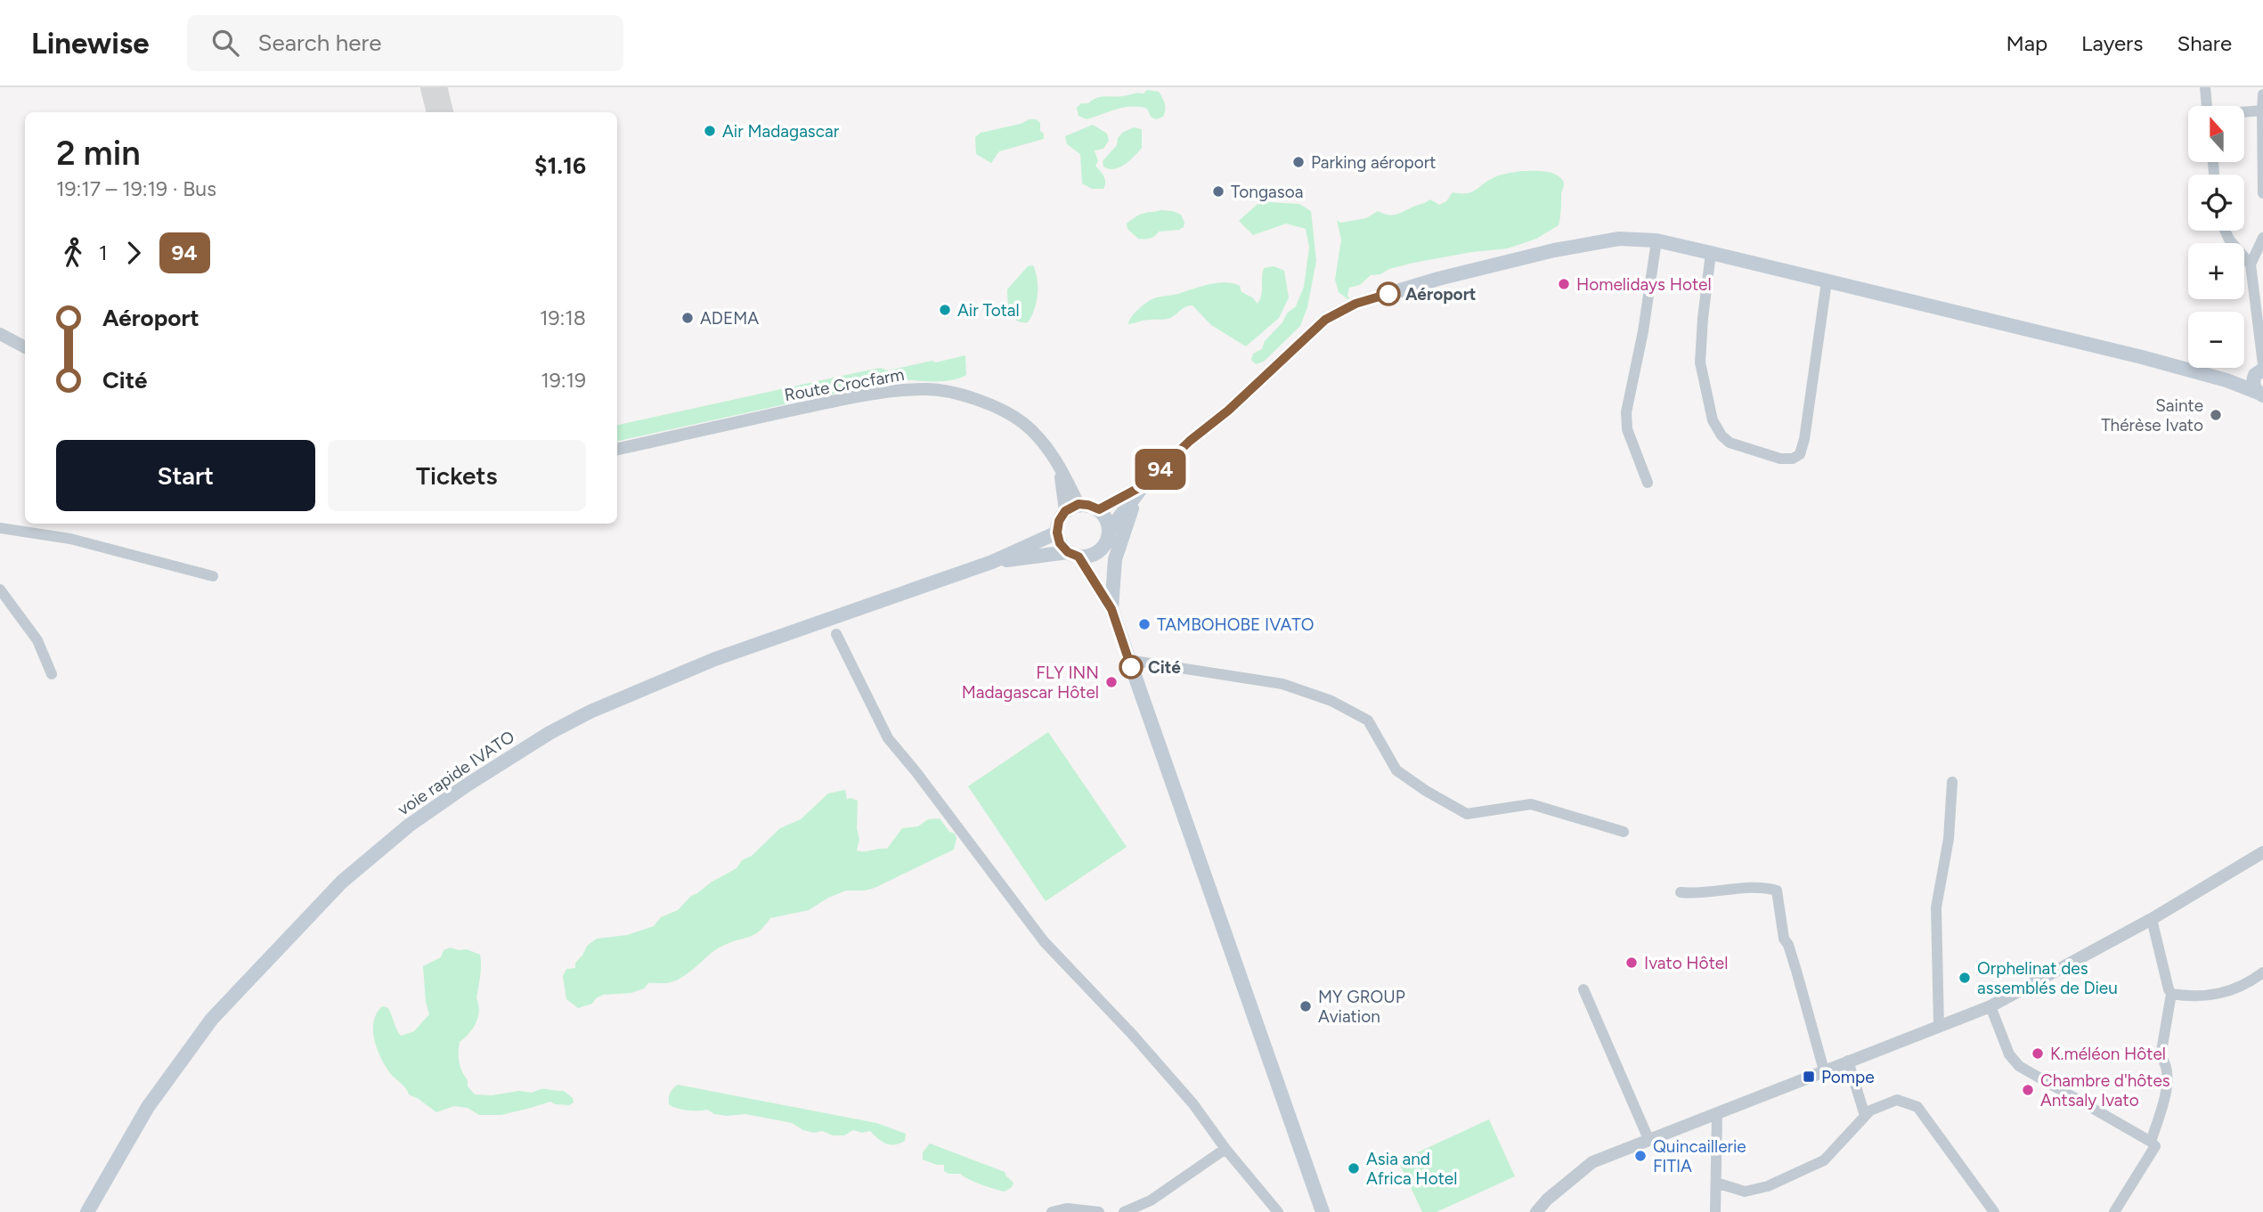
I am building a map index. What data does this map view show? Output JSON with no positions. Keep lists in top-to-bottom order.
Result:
{
  "streets": {
    "main road": ["voie rapide IVATO"],
    "street": ["Route Crocfarm"]
  },
  "places": {
    "other": [
      "Air Madagascar",
      "Parking aéroport",
      "Tongasoa",
      "Homelidays Hotel",
      "Aéroport",
      "Air Total",
      "ADEMA",
      "Sainte Thérèse Ivato",
      "TAMBOHOBE IVATO",
      "Cité",
      "FLY INN Madagascar Hôtel",
      "Ivato Hôtel",
      "Orphelinat des assemblés de Dieu",
      "MY GROUP Aviation",
      "K.méléon Hôtel",
      "Chambre d'hôtes Antsaly Ivato",
      "Quincaillerie FITIA",
      "Asia and Africa Hotel"
    ],
    "transit": ["Pompe"]
  },
  "lines": ["bus line 94"],
  "north": "top",
  "page": {
    "header": "Linewise",
    "search": "Search here",
    "nav": ["Map", "Layers", "Share"],
    "on_map": "94",
    "map_buttons": ["+", "−"],
    "heading": ["2 min", "19:17 – 19:19 · Bus", "$1.16"],
    "legs": ["1", "94"],
    "list": [
      {
        "name": "Aéroport",
        "value": "19:18"
      },
      {
        "name": "Cité",
        "value": "19:19"
      }
    ],
    "buttons": ["Start", "Tickets"]
  }
}
